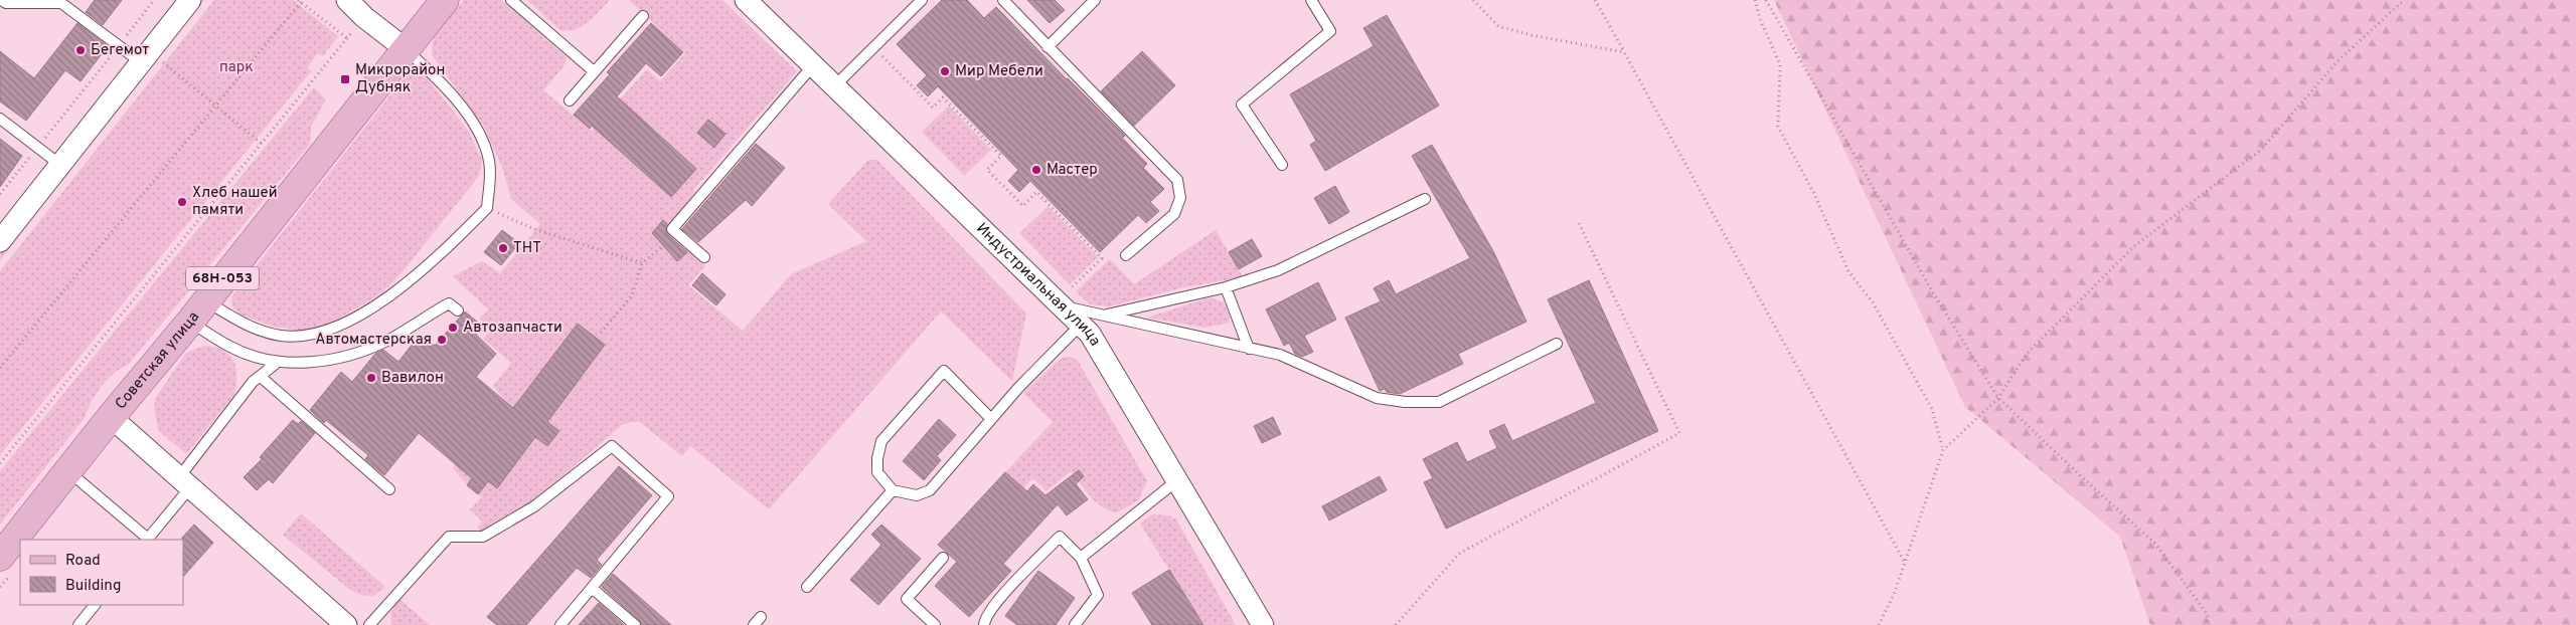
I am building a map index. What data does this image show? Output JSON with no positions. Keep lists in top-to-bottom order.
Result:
{
  "streets": {
    "main road": ["68Н-053", "Советская улица"],
    "street": ["Индустриальная улица"]
  },
  "parks": ["парк"],
  "places": {
    "other": [
      "Бегемот",
      "Мир Мебели",
      "Мастер",
      "Хлеб нашей памяти",
      "ТНТ",
      "Автозапчасти",
      "Автомастерская",
      "Вавилон"
    ],
    "transit": ["Микрорайон Дубняк"]
  },
  "legend": ["Road", "Building"]
}
